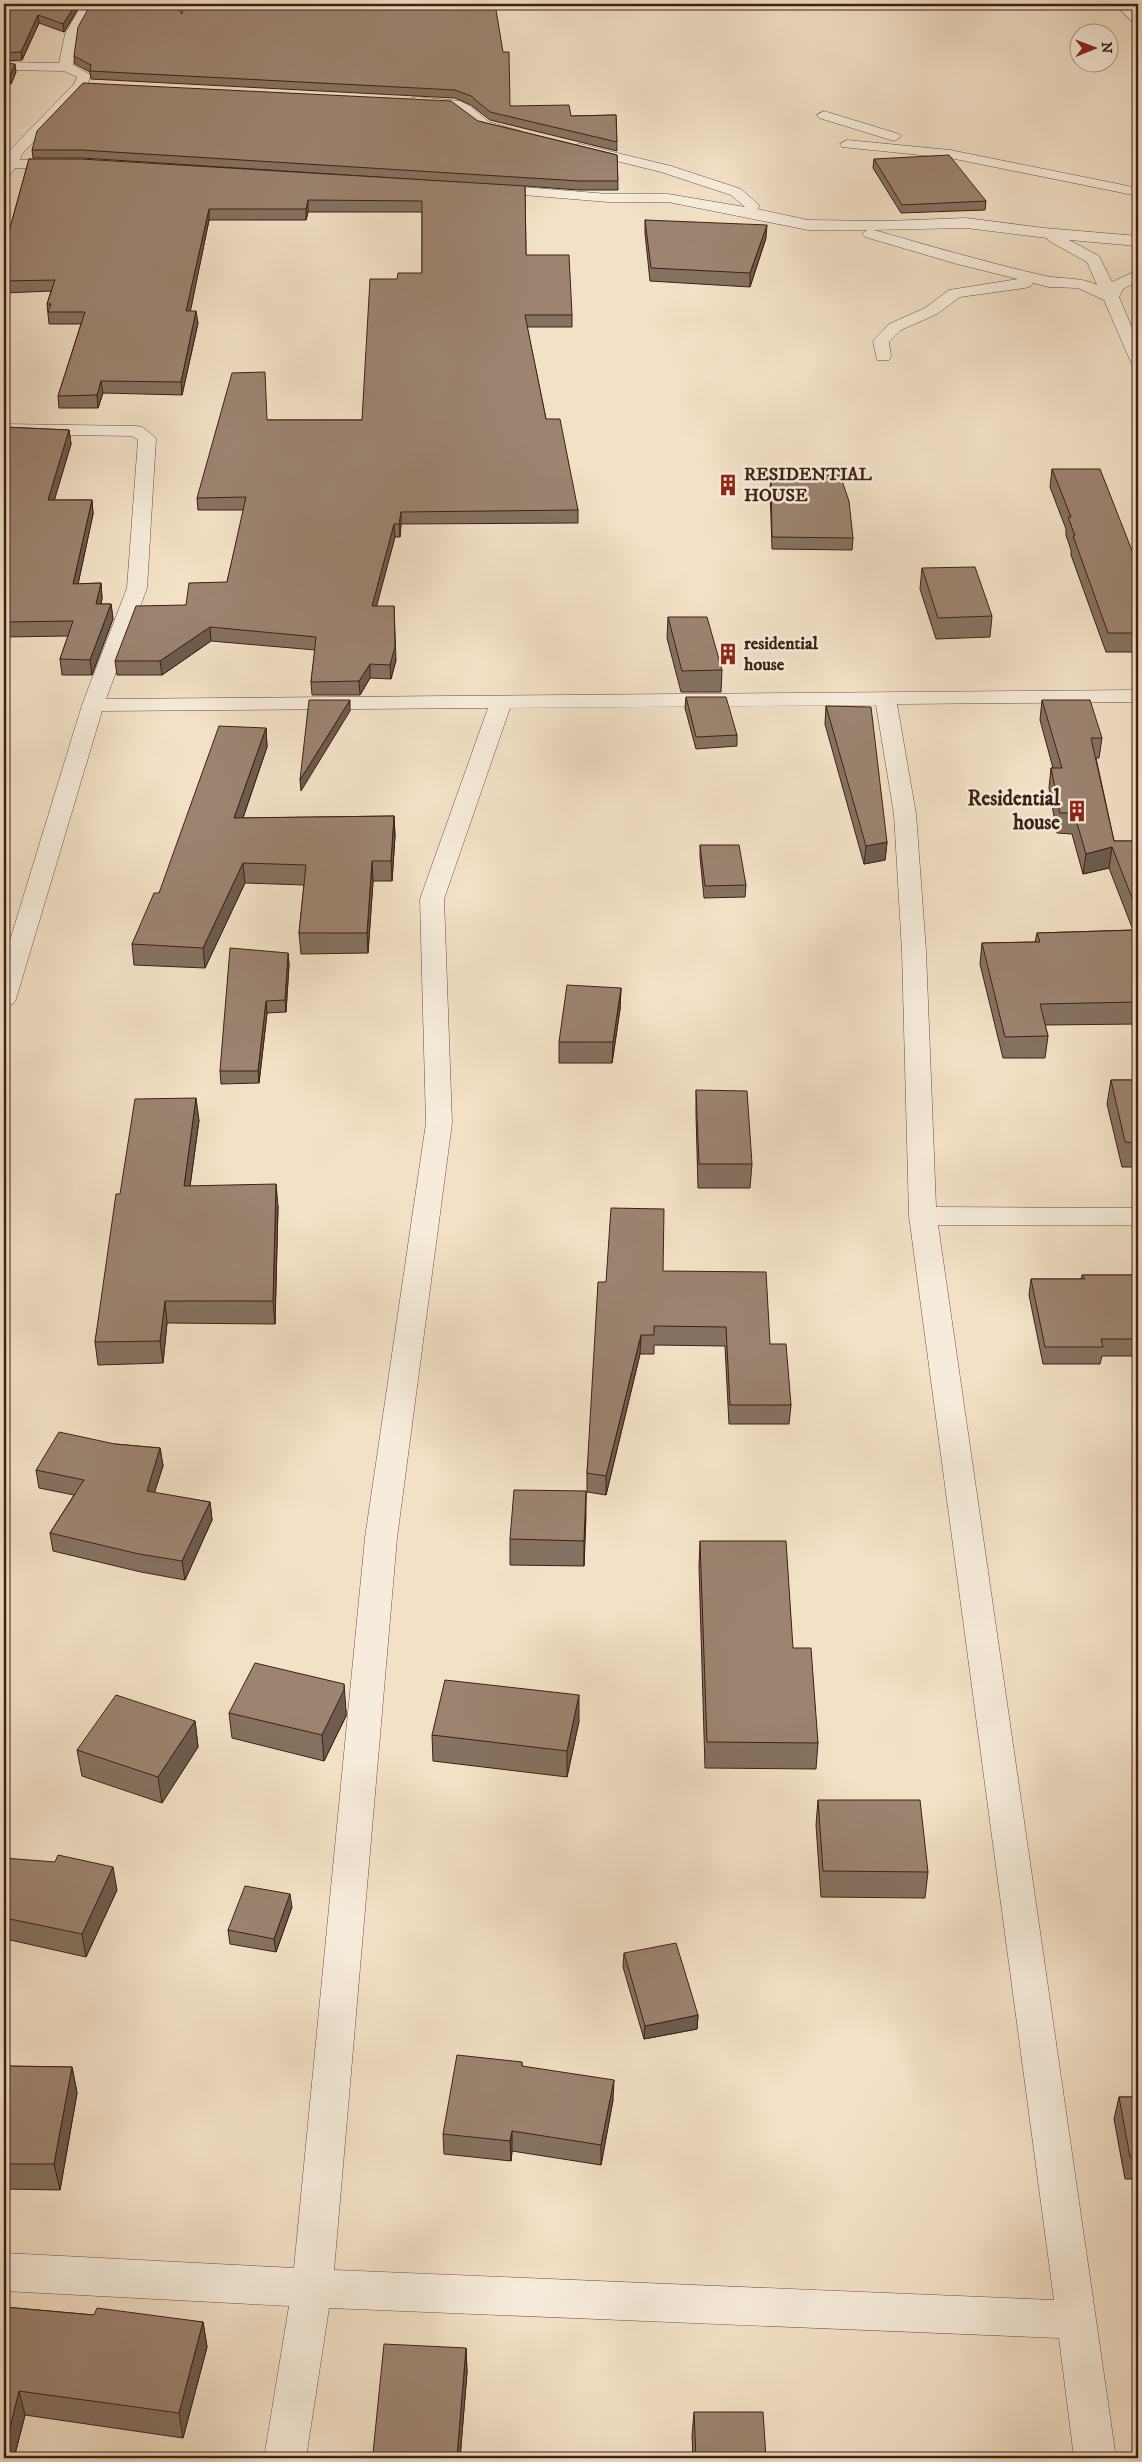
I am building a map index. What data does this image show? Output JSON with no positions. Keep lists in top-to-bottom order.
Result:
{
  "places": {
    "building": ["RESIDENTIAL HOUSE", "residential house", "Residential house"]
  },
  "north": "right"
}
